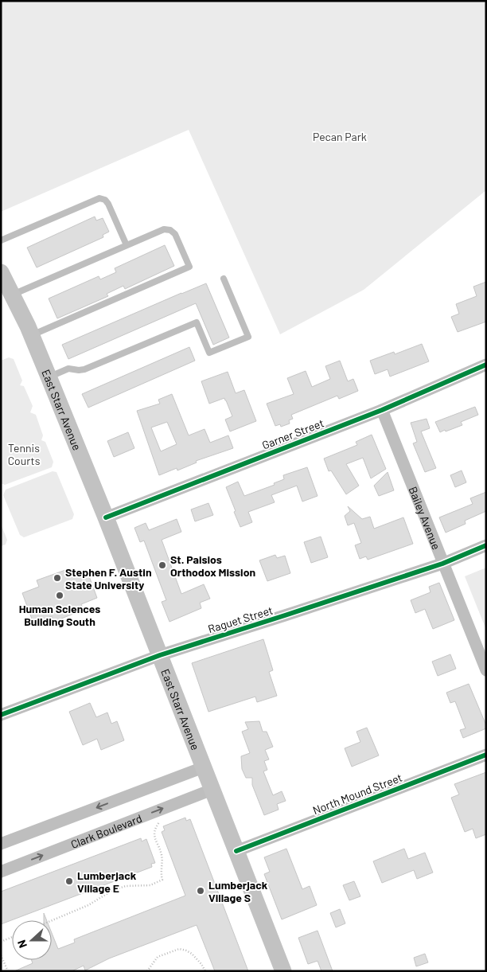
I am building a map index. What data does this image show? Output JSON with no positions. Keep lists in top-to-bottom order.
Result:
{
  "streets": {
    "main road": ["East Starr Avenue"],
    "street": [
      "Garner Street",
      "Bailey Avenue",
      "Raguet Street",
      "North Mound Street",
      "Clark Boulevard"
    ]
  },
  "crossings": [
    ["East Starr Avenue", "Garner Street"],
    ["East Starr Avenue", "Raguet Street"],
    ["East Starr Avenue", "North Mound Street"],
    ["East Starr Avenue", "Clark Boulevard"],
    ["Garner Street", "Bailey Avenue"],
    ["Bailey Avenue", "Raguet Street"]
  ],
  "parks": ["Pecan Park", "Tennis Courts"],
  "places": [
    "St. Paisios Orthodox Mission",
    "Stephen F. Austin State University",
    "Human Sciences Building South",
    "Lumberjack Village E",
    "Lumberjack Village S"
  ],
  "north": "left"
}
